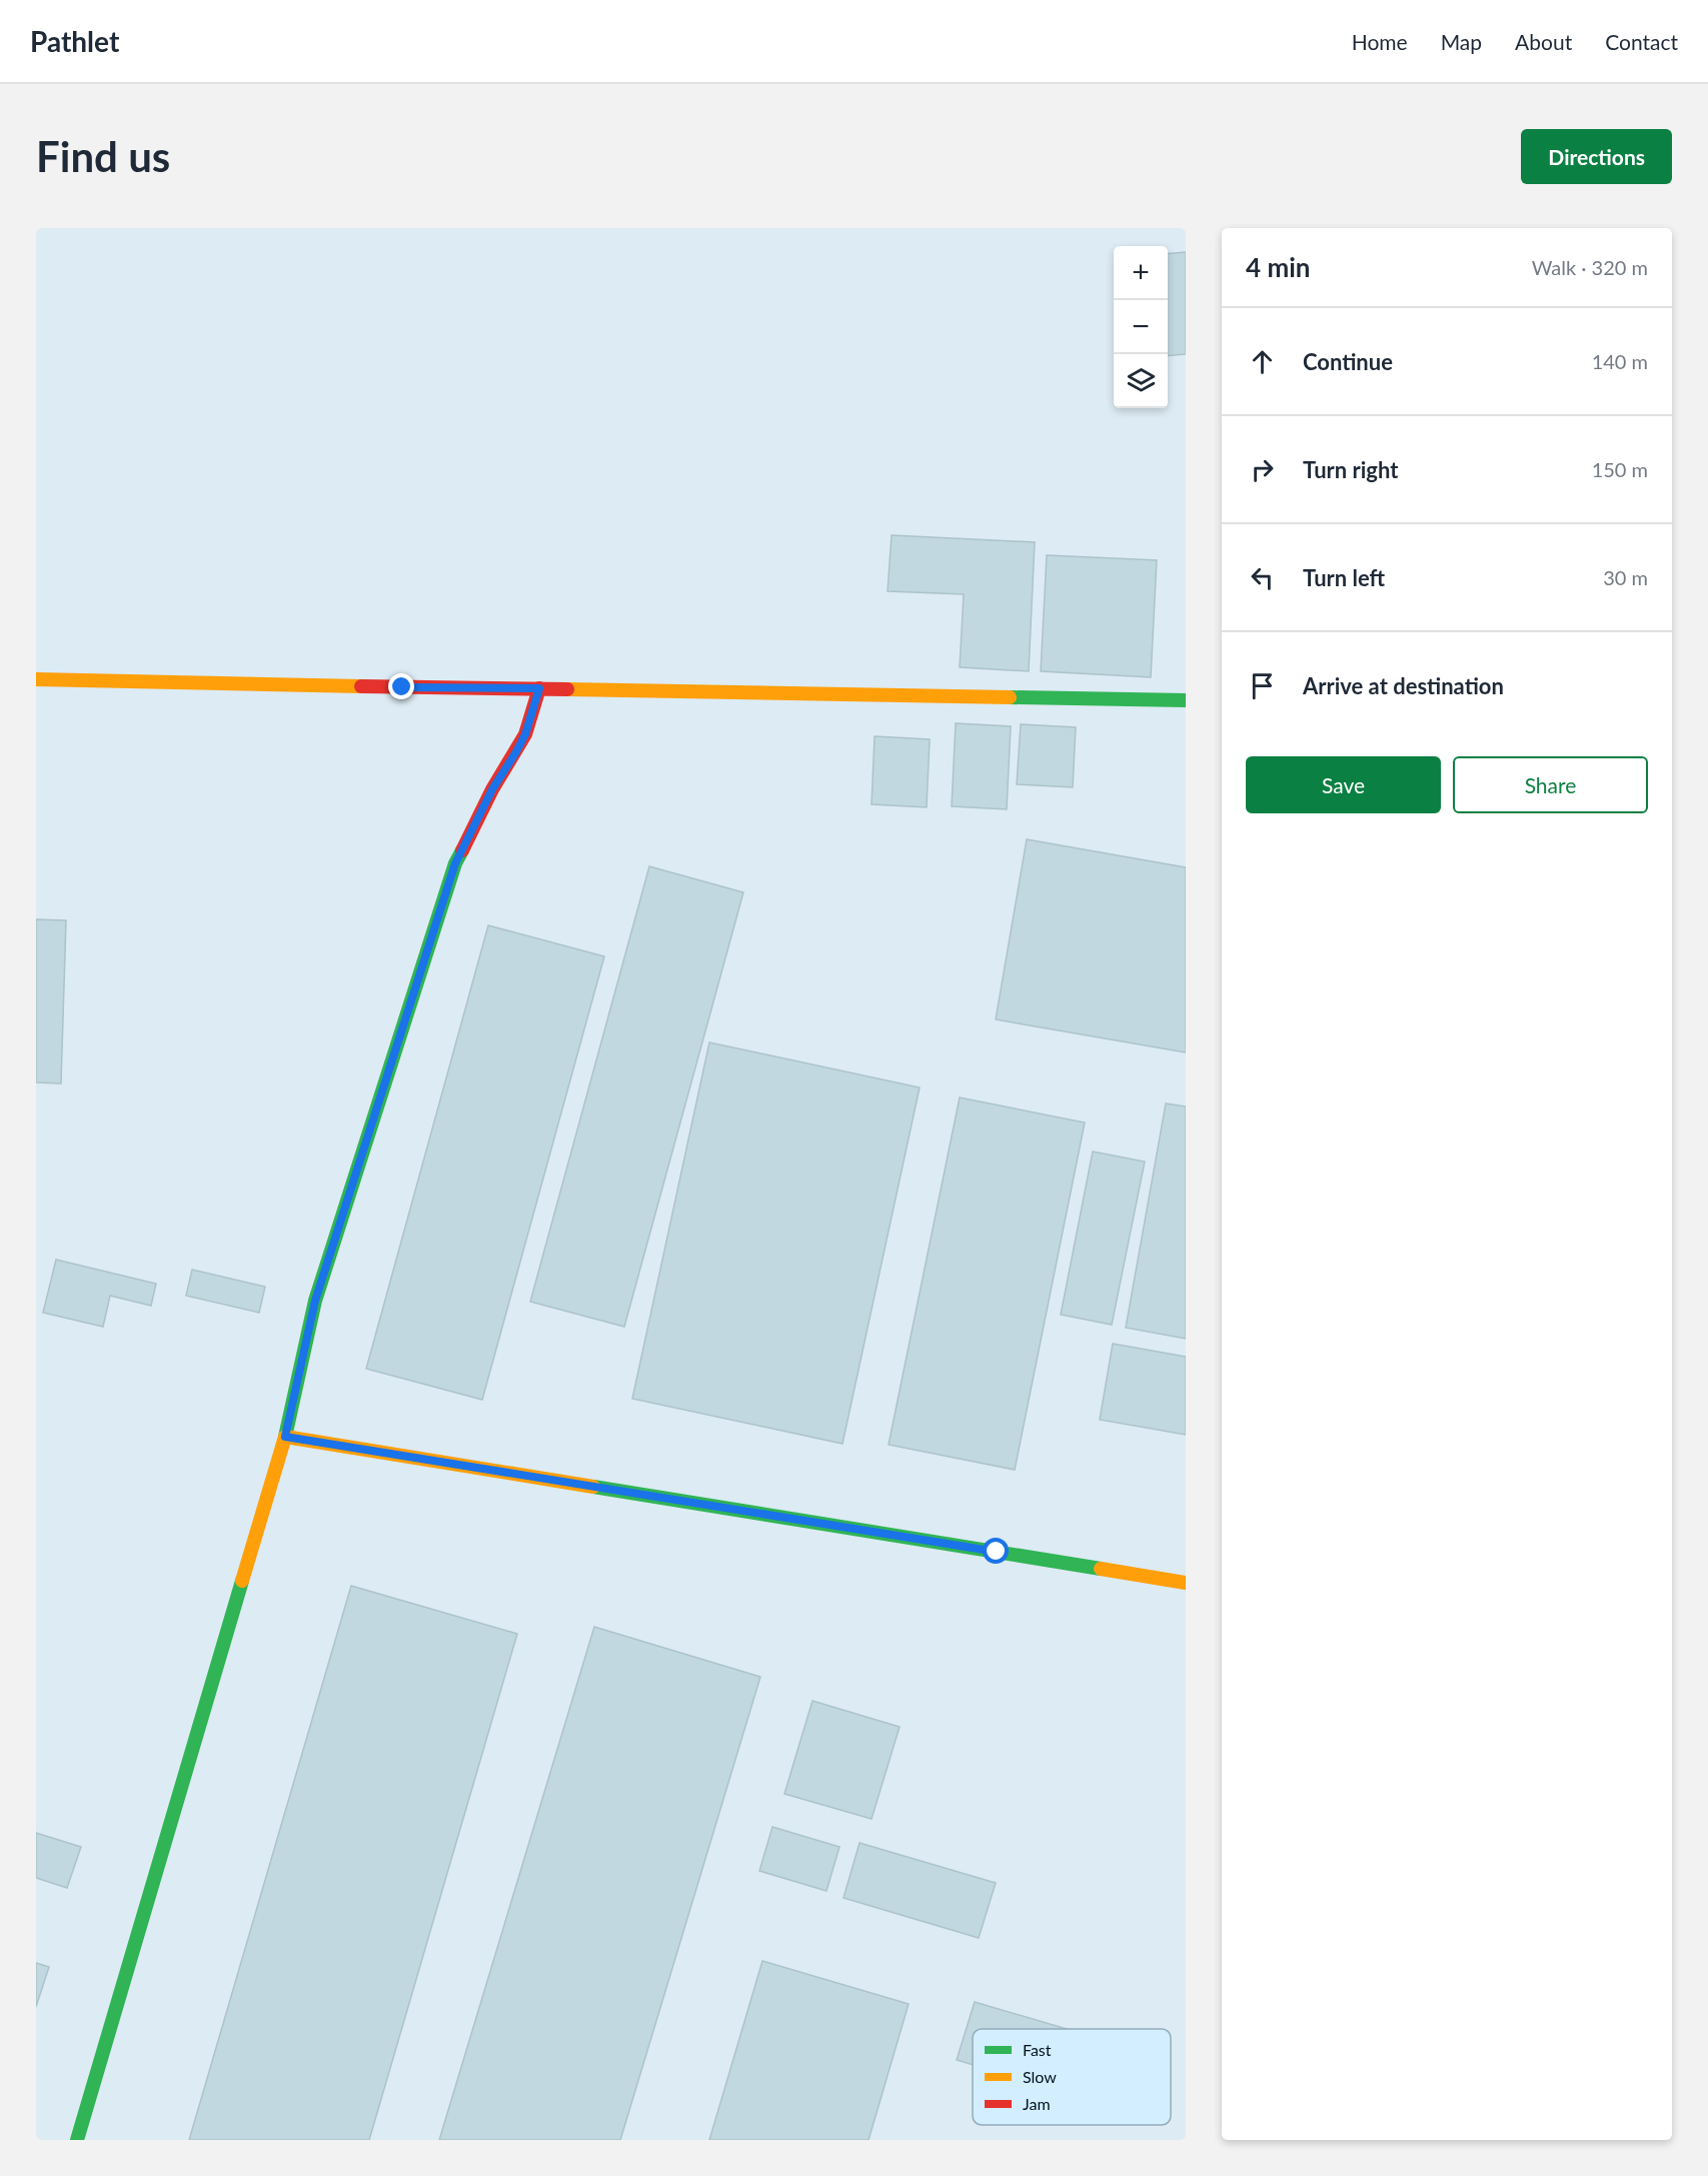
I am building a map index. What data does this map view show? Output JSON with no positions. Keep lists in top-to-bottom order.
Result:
{
  "legend": ["Fast", "Slow", "Jam"],
  "page": {
    "header": "Pathlet",
    "nav": [
      "Home",
      "Map",
      "About",
      "Contact"
    ],
    "buttons": [
      "Directions",
      ["Save", "Share"]
    ],
    "title": "Find us",
    "heading": ["4 min", "Walk · 320 m"],
    "map_buttons": ["+", "−"],
    "list": [
      ["Continue", "140 m"],
      ["Turn right", "150 m"],
      ["Turn left", "30 m"],
      "Arrive at destination"
    ]
  }
}
